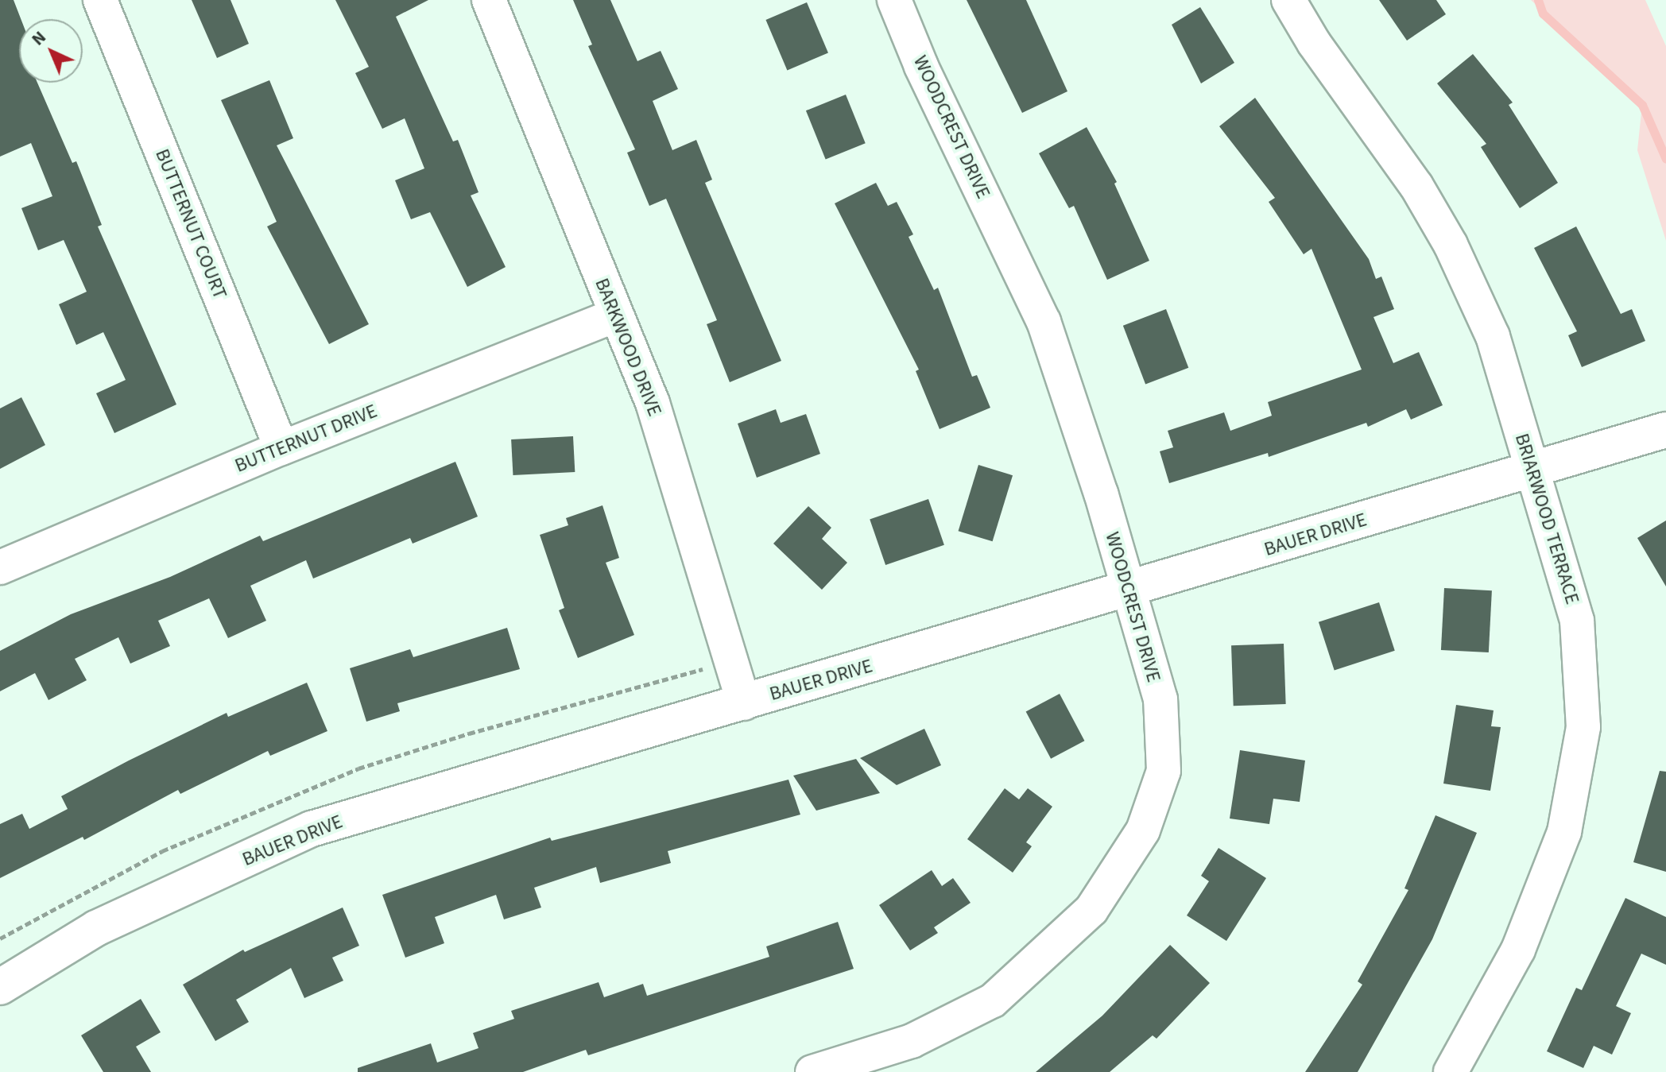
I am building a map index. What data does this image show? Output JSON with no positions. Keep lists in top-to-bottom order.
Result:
{
  "streets": {
    "street": [
      "WOODCREST DRIVE",
      "BUTTERNUT COURT",
      "BARKWOOD DRIVE",
      "BUTTERNUT DRIVE",
      "BRIARWOOD TERRACE",
      "BAUER DRIVE"
    ]
  },
  "crossings": [
    ["WOODCREST DRIVE", "BAUER DRIVE"],
    ["BUTTERNUT COURT", "BUTTERNUT DRIVE"],
    ["BARKWOOD DRIVE", "BUTTERNUT DRIVE"],
    ["BARKWOOD DRIVE", "BAUER DRIVE"],
    ["BRIARWOOD TERRACE", "BAUER DRIVE"]
  ],
  "north": "top left"
}
